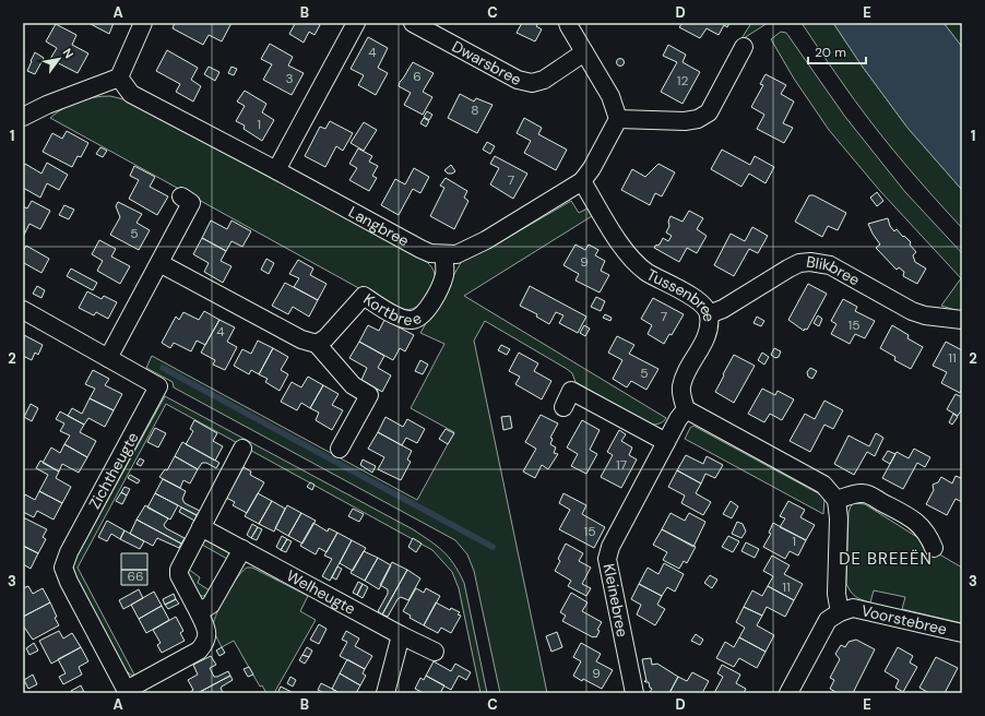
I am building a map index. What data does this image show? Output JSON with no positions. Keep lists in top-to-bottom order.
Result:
{
  "streets": {
    "street": [
      "Dwarsbree",
      "Langbree",
      "Blikbree",
      "Tussenbree",
      "Kortbree",
      "Zichtheugte",
      "Welheugte",
      "Kleinebree",
      "Voorstebree"
    ]
  },
  "crossings": [
    ["Langbree", "Tussenbree"],
    ["Langbree", "Kortbree"],
    ["Blikbree", "Tussenbree"],
    ["Tussenbree", "Kleinebree"]
  ],
  "districts": ["DE BREEËN"],
  "house_numbers": [
    "4",
    "6",
    "3",
    "12",
    "8",
    "1",
    "7",
    "5",
    "9",
    "7",
    "15",
    "4",
    "11",
    "5",
    "17",
    "15",
    "1",
    "66",
    "11",
    "9"
  ],
  "scale_bar": "20 m",
  "north": "top right",
  "grid": {
    "columns": [
      "A",
      "B",
      "C",
      "D",
      "E"
    ],
    "rows": ["1", "2", "3"]
  }
}
